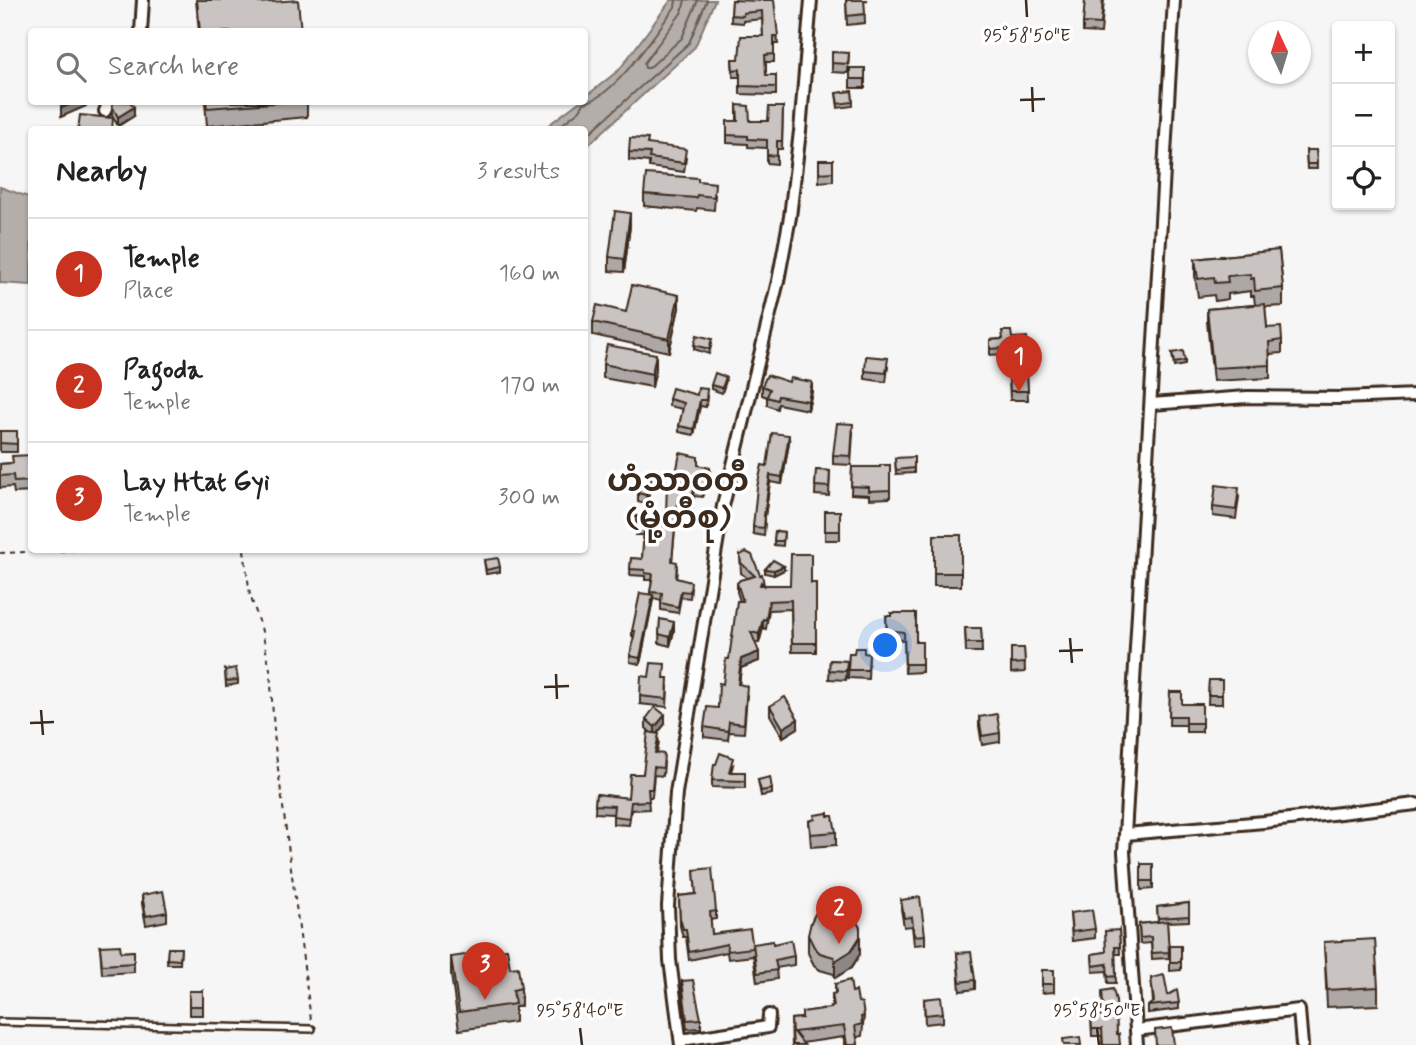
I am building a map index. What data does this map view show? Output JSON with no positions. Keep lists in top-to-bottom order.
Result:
{
  "districts": ["ဟံသာဝတီ (မုံ့တီစု)"],
  "north": "top",
  "page": {
    "map_buttons": ["+", "−"],
    "search": "Search here",
    "heading": ["Nearby", "3 results"],
    "list": [
      {
        "mark": "1",
        "name": "Temple",
        "note": "Place",
        "value": "160 m"
      },
      {
        "mark": "2",
        "name": "Pagoda",
        "note": "Temple",
        "value": "170 m"
      },
      {
        "mark": "3",
        "name": "Lay Htat Gyi",
        "note": "Temple",
        "value": "300 m"
      }
    ],
    "pins": ["1", "2", "3"]
  },
  "coordinates": ["95°58'50\"E", "95°58'40\"E"]
}
